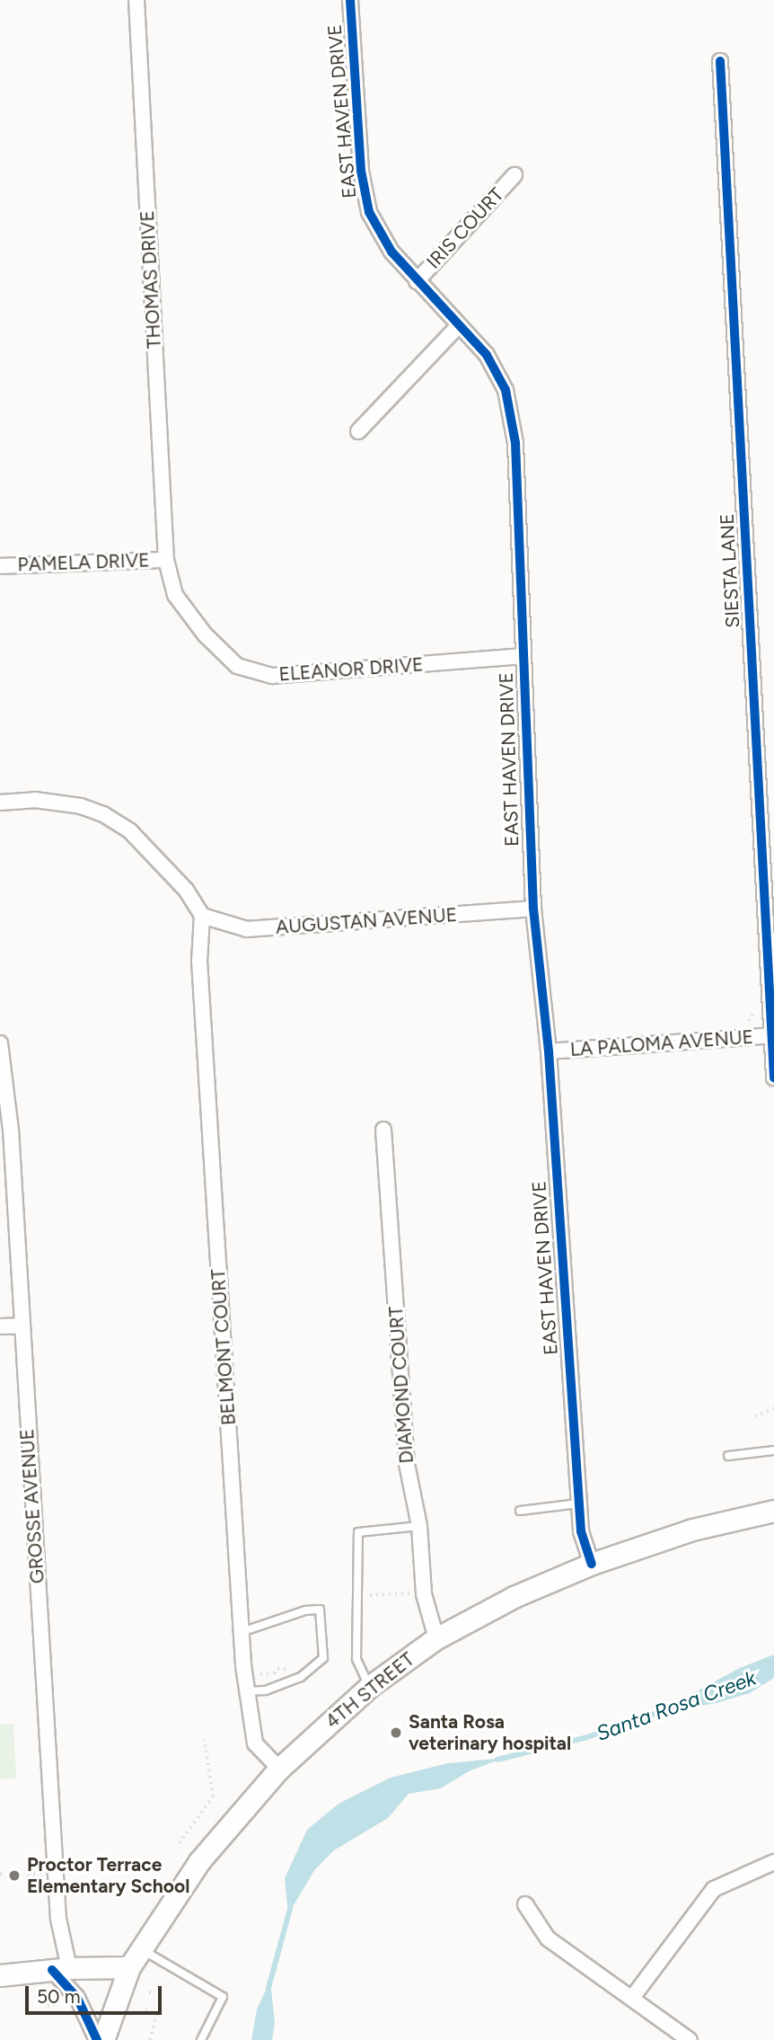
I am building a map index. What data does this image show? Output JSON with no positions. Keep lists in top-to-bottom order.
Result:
{
  "streets": {
    "main road": ["4TH STREET"],
    "street": [
      "EAST HAVEN DRIVE",
      "IRIS COURT",
      "THOMAS DRIVE",
      "PAMELA DRIVE",
      "SIESTA LANE",
      "ELEANOR DRIVE",
      "AUGUSTAN AVENUE",
      "LA PALOMA AVENUE",
      "BELMONT COURT",
      "DIAMOND COURT",
      "GROSSE AVENUE"
    ]
  },
  "crossings": [
    ["EAST HAVEN DRIVE", "IRIS COURT"],
    ["EAST HAVEN DRIVE", "ELEANOR DRIVE"],
    ["EAST HAVEN DRIVE", "AUGUSTAN AVENUE"],
    ["EAST HAVEN DRIVE", "LA PALOMA AVENUE"],
    ["EAST HAVEN DRIVE", "4TH STREET"],
    ["THOMAS DRIVE", "PAMELA DRIVE"],
    ["THOMAS DRIVE", "ELEANOR DRIVE"],
    ["PAMELA DRIVE", "ELEANOR DRIVE"],
    ["SIESTA LANE", "LA PALOMA AVENUE"],
    ["AUGUSTAN AVENUE", "BELMONT COURT"],
    ["BELMONT COURT", "4TH STREET"],
    ["DIAMOND COURT", "4TH STREET"]
  ],
  "water": ["Santa Rosa Creek"],
  "places": ["Santa Rosa veterinary hospital", "Proctor Terrace Elementary School"],
  "scale_bar": "50 m"
}
